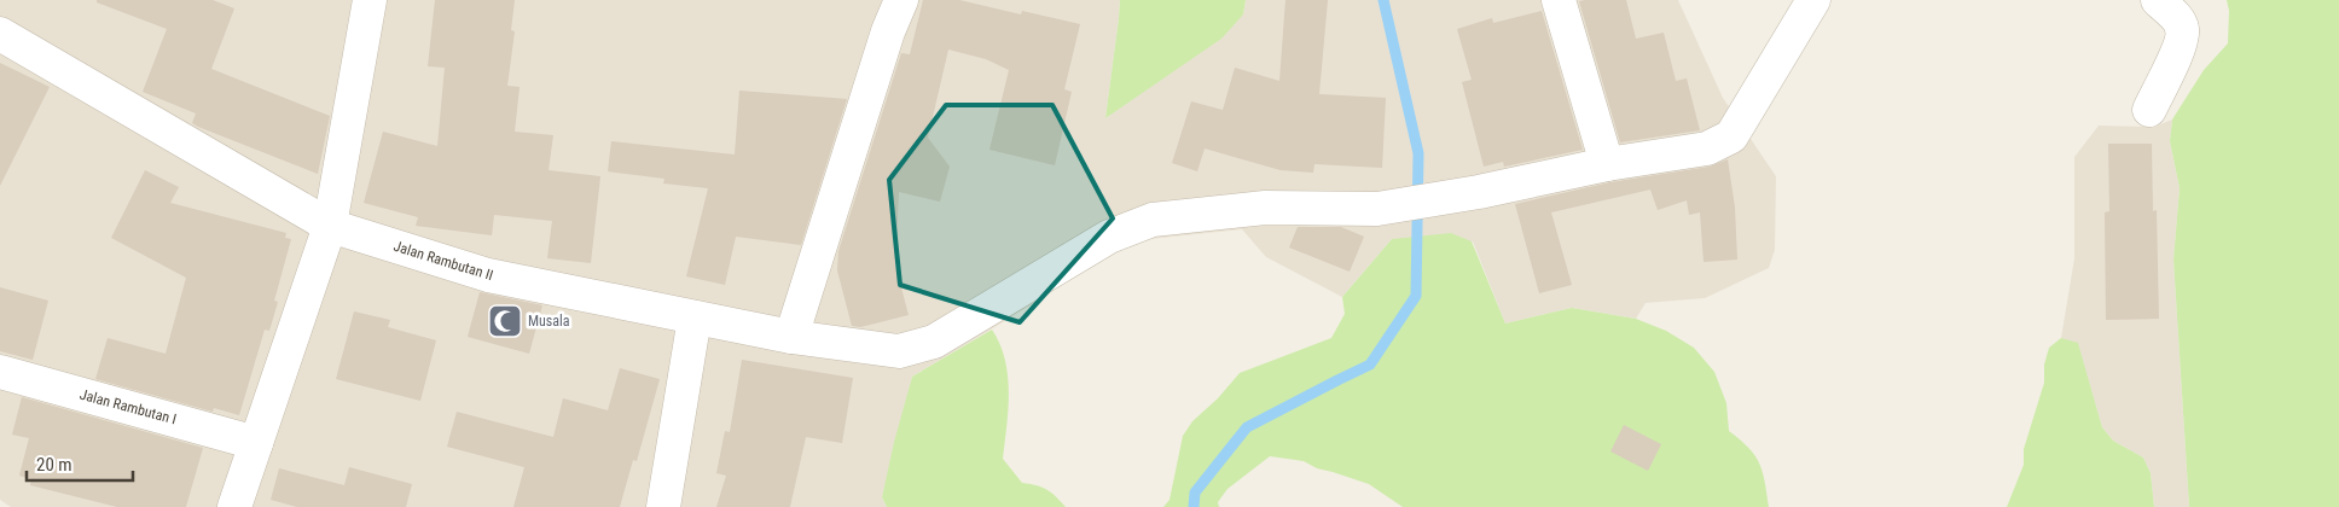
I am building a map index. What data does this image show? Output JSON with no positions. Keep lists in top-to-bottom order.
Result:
{
  "streets": {
    "street": ["Jalan Rambutan II", "Jalan Rambutan I"]
  },
  "places": {
    "mosque": ["Musala"]
  },
  "scale_bar": "20 m"
}
